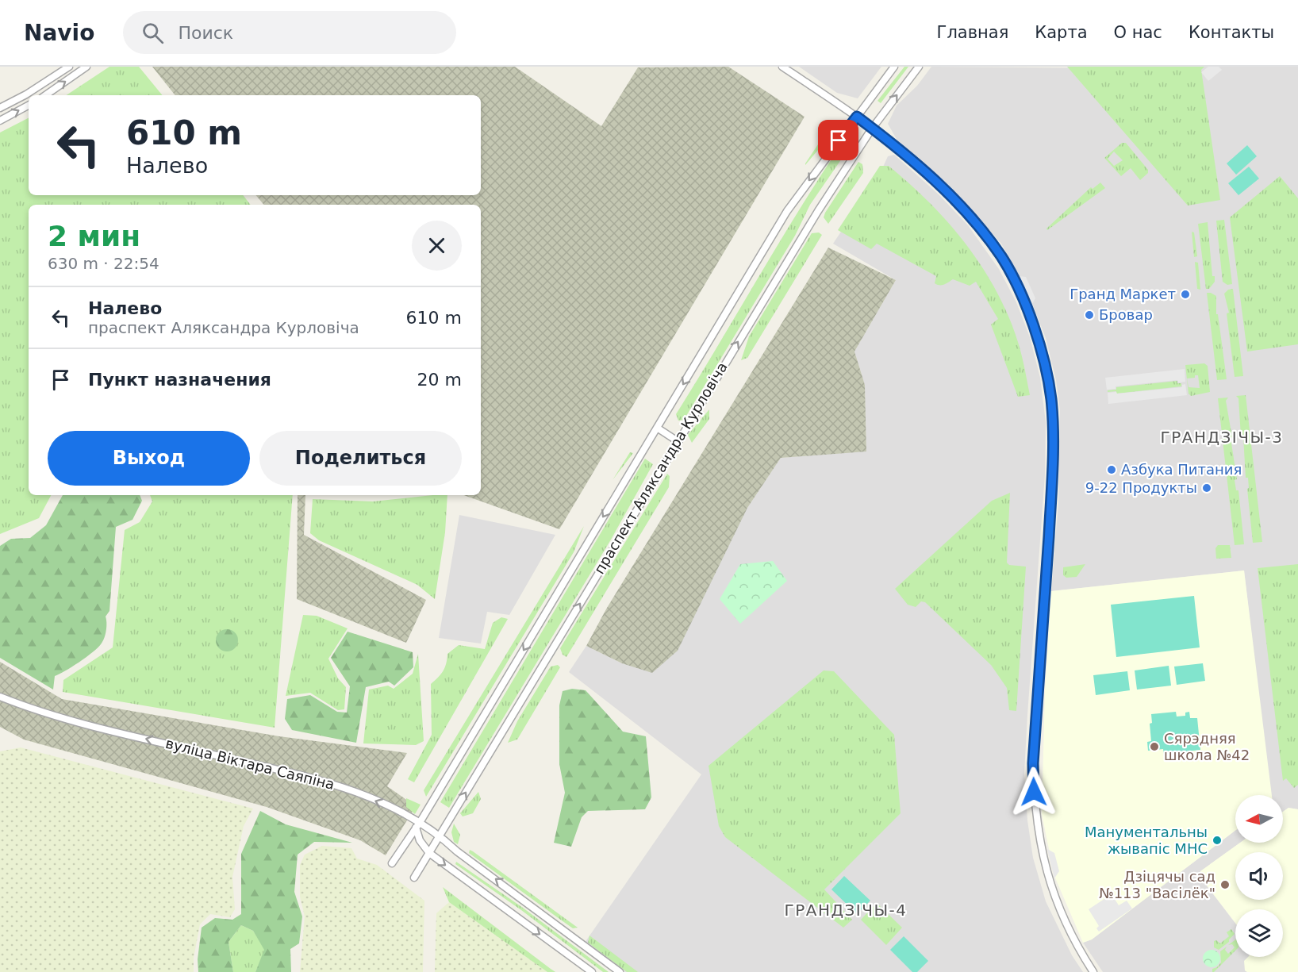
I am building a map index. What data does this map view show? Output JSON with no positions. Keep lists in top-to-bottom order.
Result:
{
  "streets": {
    "street": ["праспект Аляксандра Курловіча", "вуліца Віктара Саяпіна"]
  },
  "crossings": [
    ["праспект Аляксандра Курловіча", "вуліца Віктара Саяпіна"]
  ],
  "districts": ["ГРАНДЗІЧЫ-3", "ГРАНДЗІЧЫ-4"],
  "places": [
    "Гранд Маркет",
    "Бровар",
    "Азбука Питания",
    "9-22 Продукты",
    "Сярэдняя школа №42",
    "Манументальны жывапіс МНС",
    "Дзіцячы сад №113 \"Васілёк\""
  ],
  "north": "left",
  "page": {
    "header": "Navio",
    "search": "Поиск",
    "nav": [
      "Главная",
      "Карта",
      "О нас",
      "Контакты"
    ],
    "turn": ["610 m", "Налево"],
    "heading": ["2 мин", "630 m · 22:54"],
    "list": [
      {
        "name": "Налево",
        "note": "праспект Аляксандра Курловіча",
        "value": "610 m"
      },
      {
        "name": "Пункт назначения",
        "value": "20 m"
      }
    ],
    "buttons": ["Выход", "Поделиться"]
  }
}
